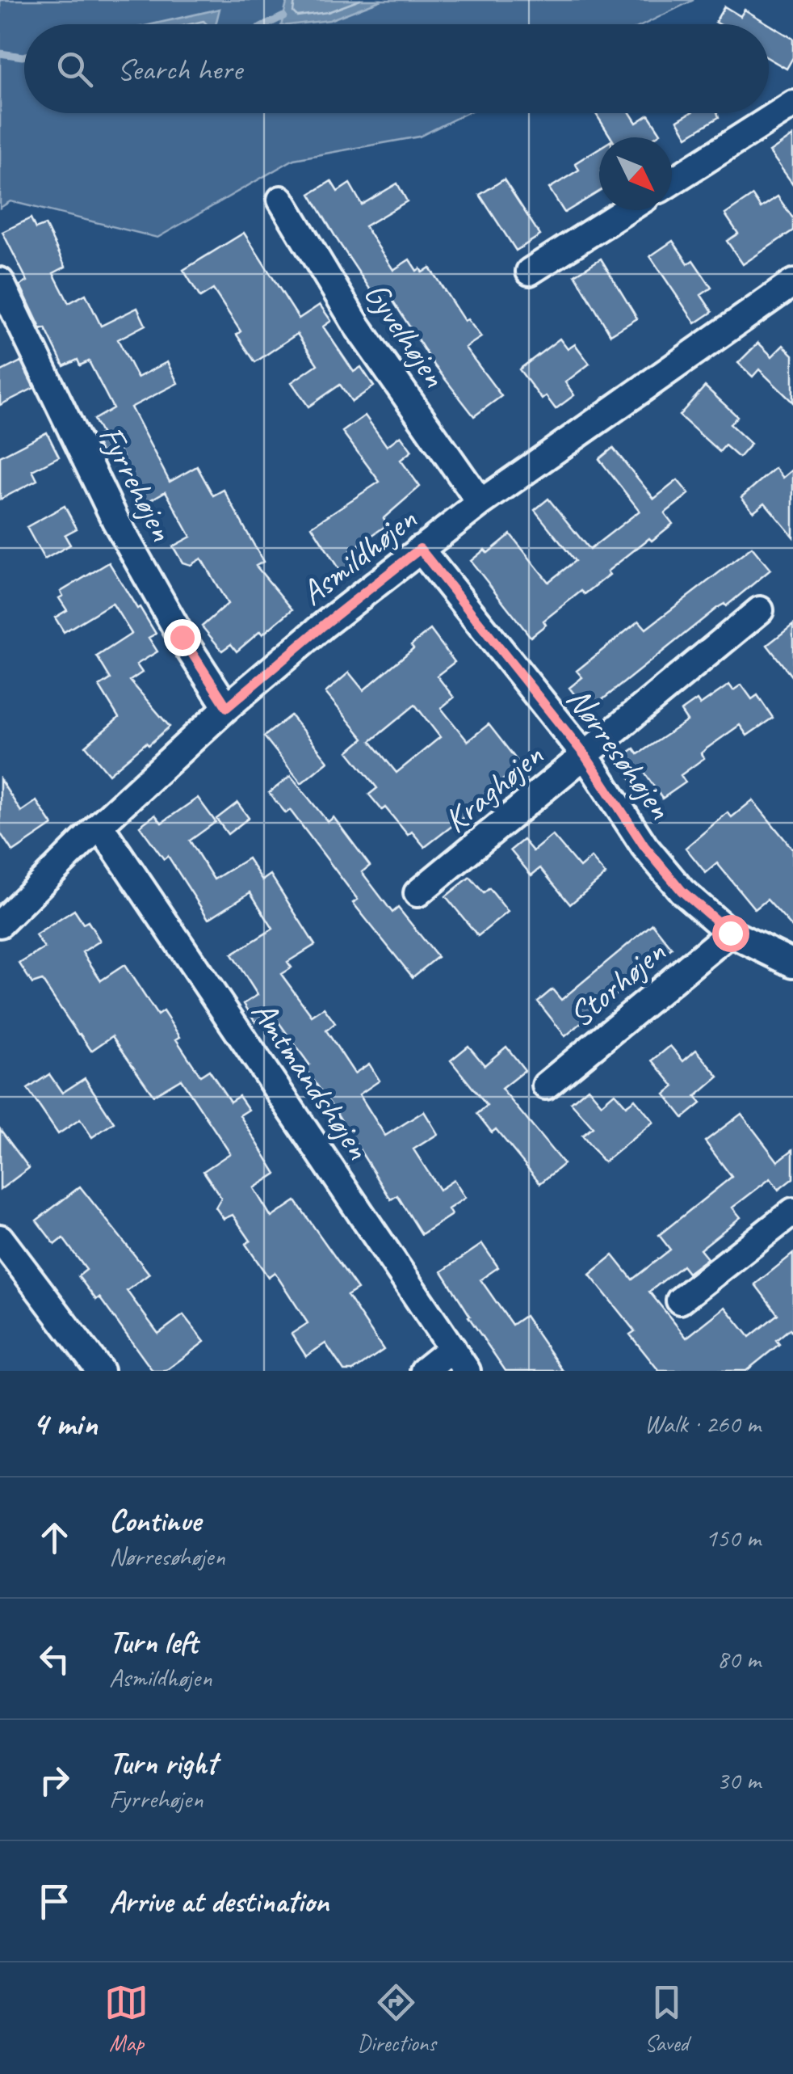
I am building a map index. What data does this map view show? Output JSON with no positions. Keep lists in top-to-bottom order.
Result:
{
  "streets": {
    "street": [
      "Gyvelhøjen",
      "Fyrrehøjen",
      "Asmildhøjen",
      "Nørresøhøjen",
      "Kraghøjen",
      "Storhøjen",
      "Amtmandshøjen"
    ]
  },
  "crossings": [
    ["Gyvelhøjen", "Asmildhøjen"],
    ["Fyrrehøjen", "Asmildhøjen"],
    ["Asmildhøjen", "Nørresøhøjen"],
    ["Asmildhøjen", "Amtmandshøjen"],
    ["Nørresøhøjen", "Kraghøjen"],
    ["Nørresøhøjen", "Storhøjen"]
  ],
  "north": "bottom right",
  "page": {
    "search": "Search here",
    "heading": ["4 min", "Walk · 260 m"],
    "list": [
      ["Continue", "Nørresøhøjen", "150 m"],
      ["Turn left", "Asmildhøjen", "80 m"],
      ["Turn right", "Fyrrehøjen", "30 m"],
      "Arrive at destination"
    ],
    "nav": ["Map", "Directions", "Saved"]
  }
}
